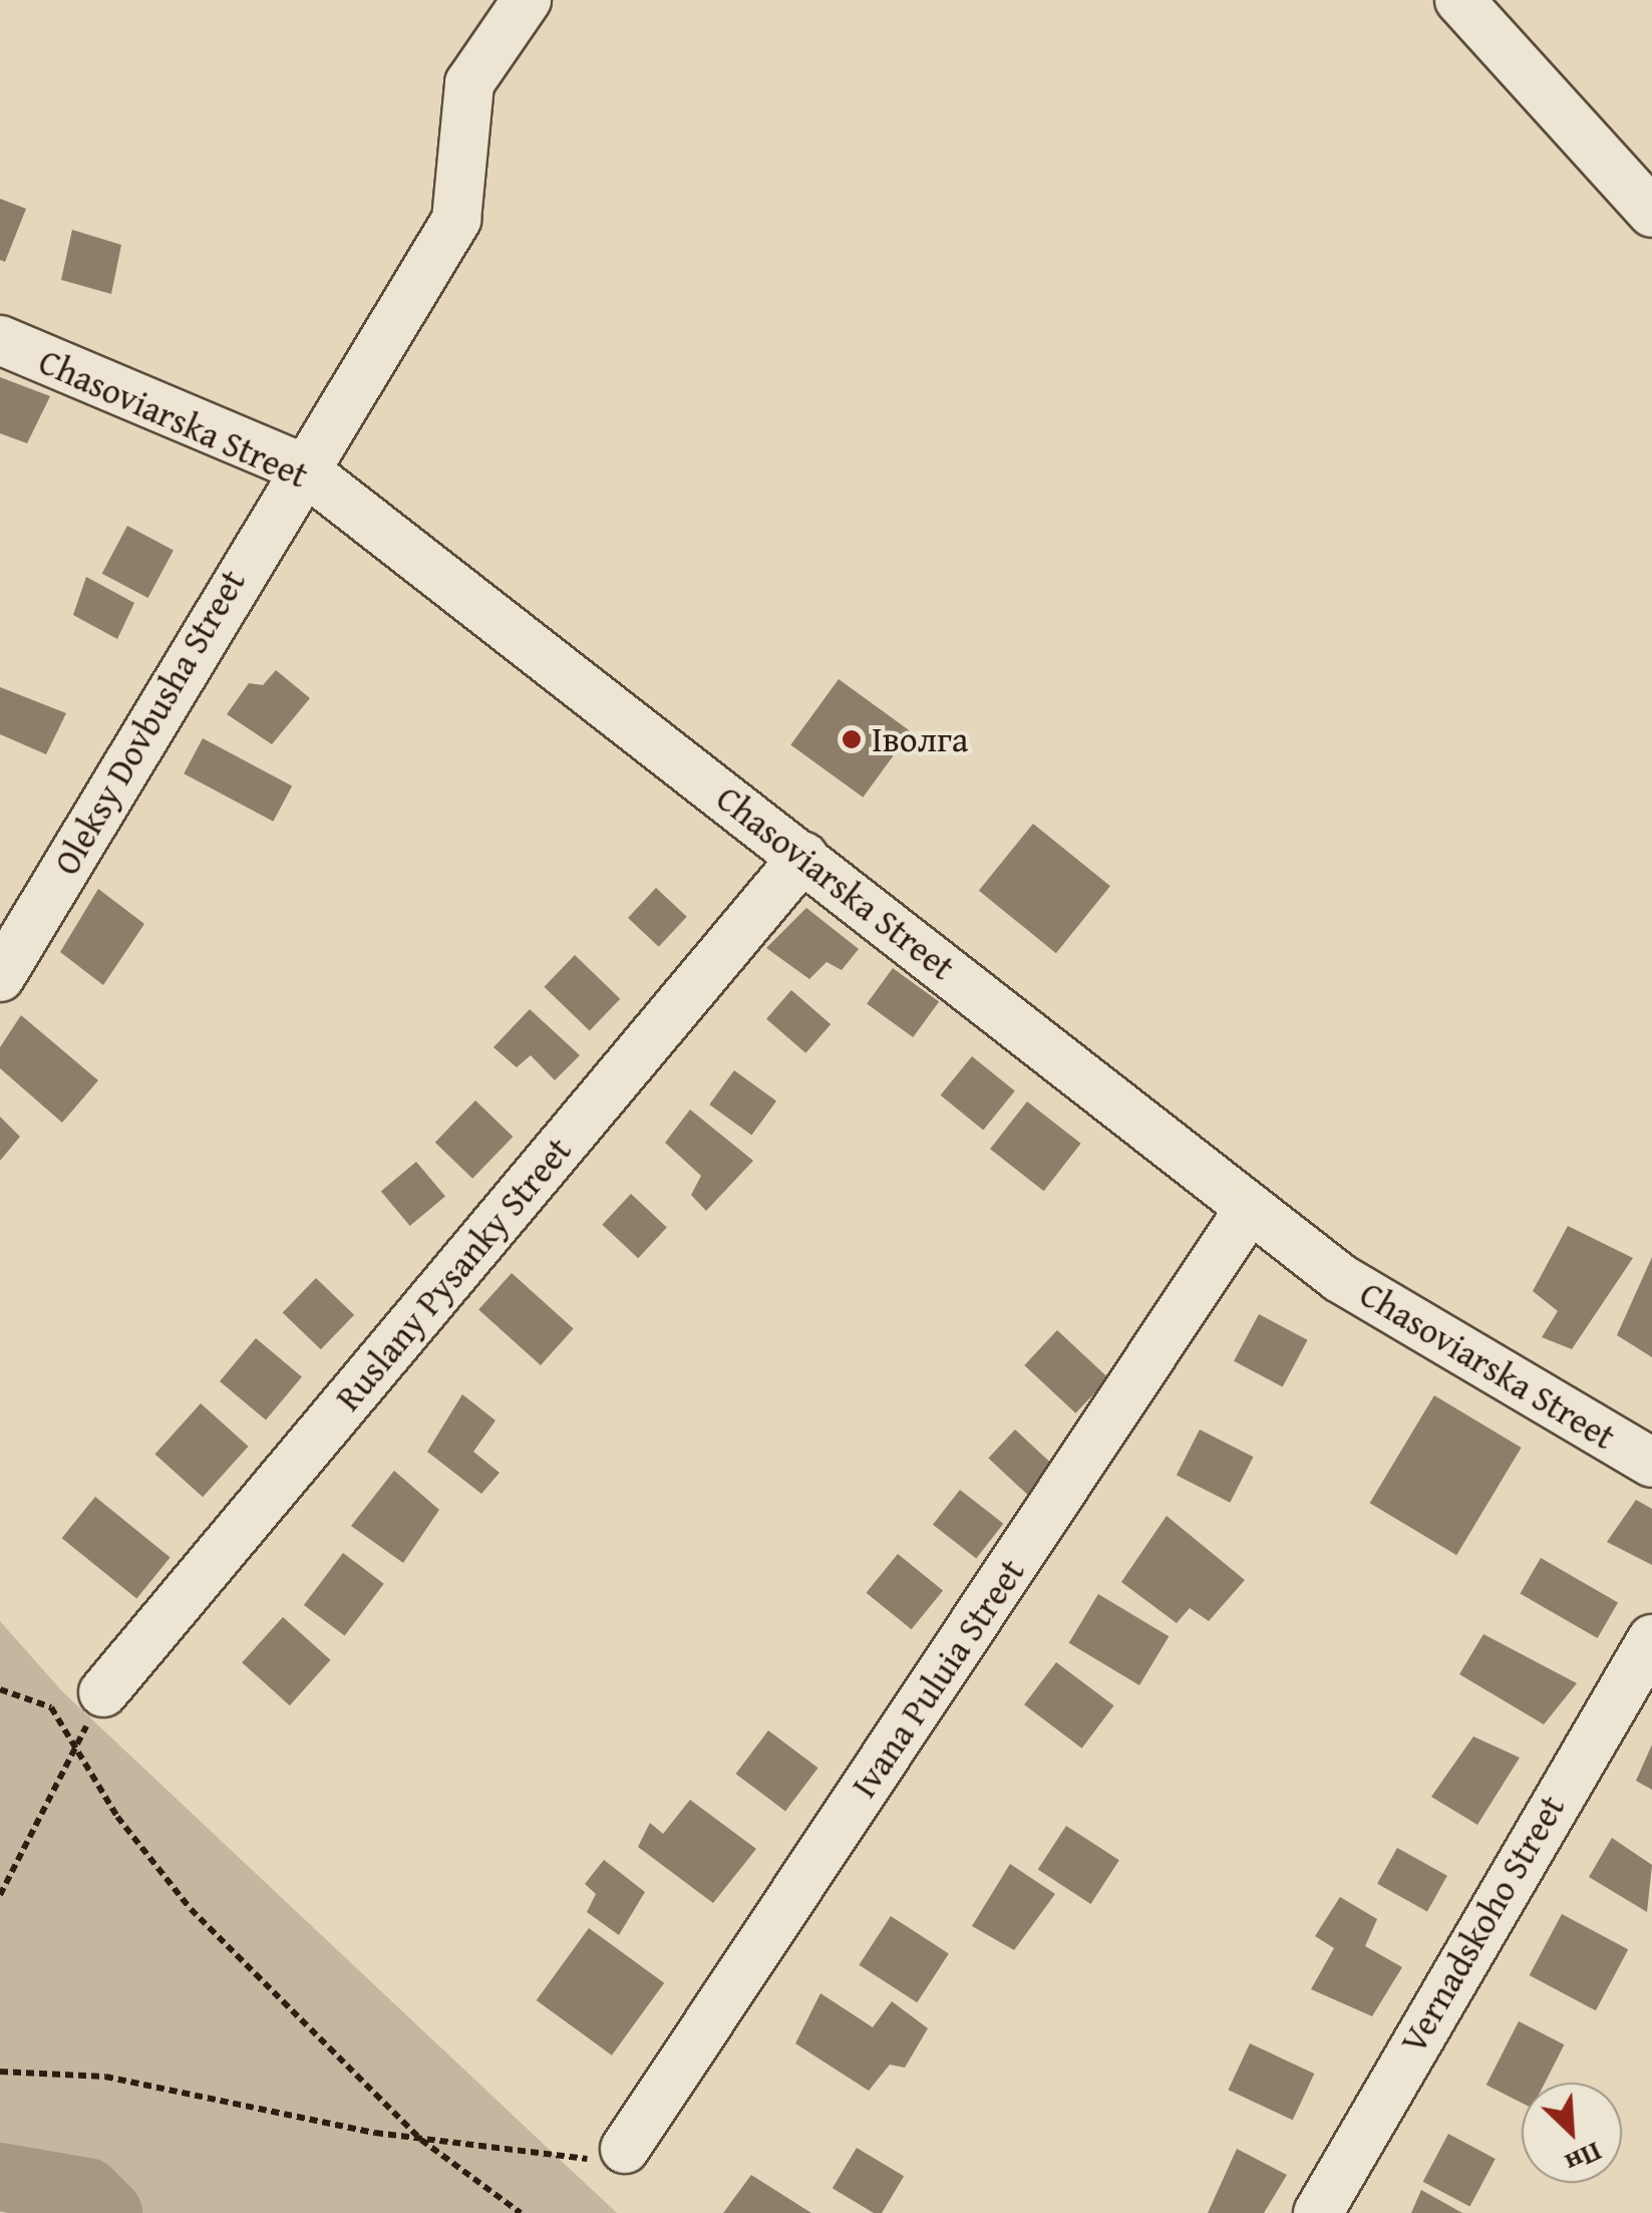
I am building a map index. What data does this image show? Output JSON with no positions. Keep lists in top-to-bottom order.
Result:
{
  "streets": {
    "street": [
      "Chasoviarska Street",
      "Oleksy Dovbusha Street",
      "Ruslany Pysanky Street",
      "Ivana Puluia Street",
      "Vernadskoho Street"
    ]
  },
  "crossings": [
    ["Chasoviarska Street", "Oleksy Dovbusha Street"],
    ["Chasoviarska Street", "Ruslany Pysanky Street"],
    ["Chasoviarska Street", "Ivana Puluia Street"]
  ],
  "places": ["Іволга"],
  "north": "bottom right"
}
